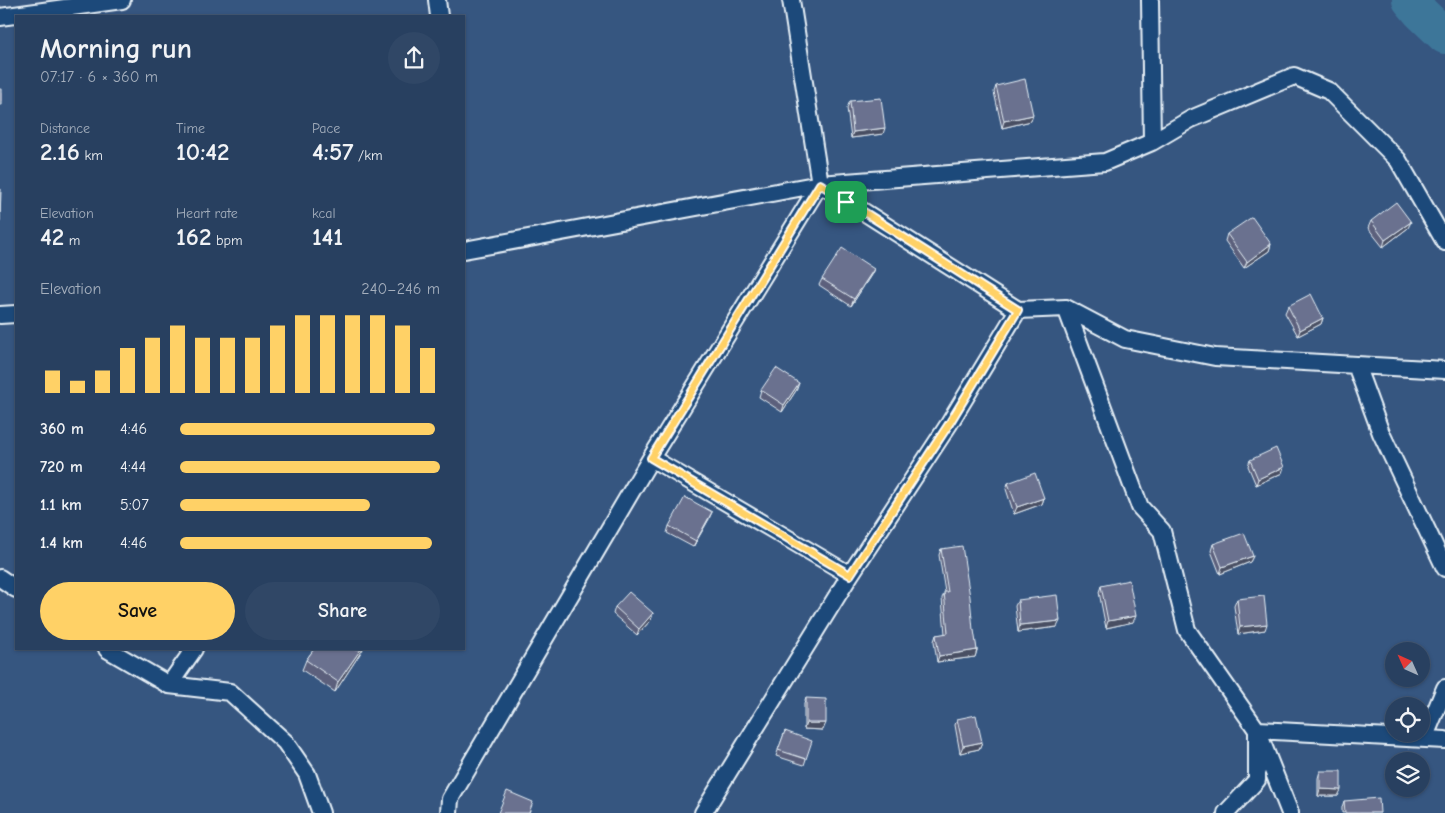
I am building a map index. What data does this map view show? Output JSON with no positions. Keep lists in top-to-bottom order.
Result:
{
  "north": "top left",
  "page": {
    "heading": ["Morning run", "07:17 · 6 × 360 m"],
    "stats": [
      ["Distance", "2.16 km"],
      ["Time", "10:42"],
      ["Pace", "4:57 /km"],
      ["Elevation", "42 m"],
      ["Heart rate", "162 bpm"],
      ["kcal", "141"]
    ],
    "chart": ["Elevation", "240–246 m"],
    "list": [
      {
        "name": "360 m",
        "note": "4:46"
      },
      {
        "name": "720 m",
        "note": "4:44"
      },
      {
        "name": "1.1 km",
        "note": "5:07"
      },
      {
        "name": "1.4 km",
        "note": "4:46"
      }
    ],
    "buttons": ["Save", "Share"]
  }
}
